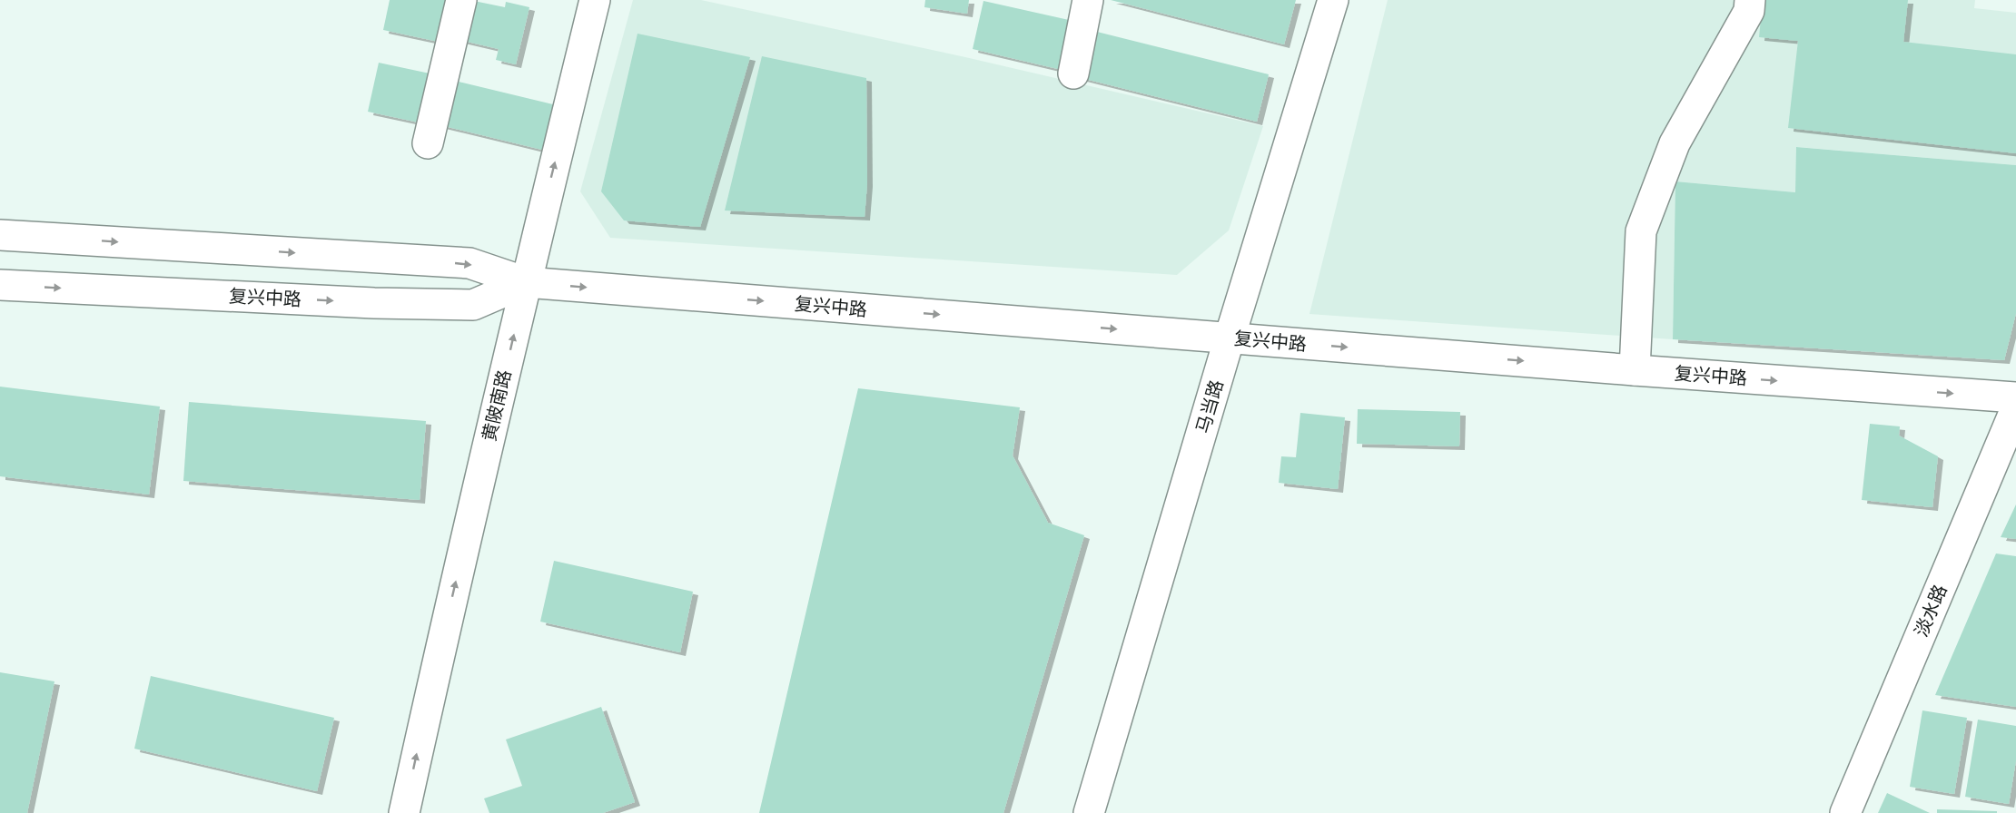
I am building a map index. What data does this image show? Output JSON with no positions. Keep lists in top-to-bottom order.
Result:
{
  "streets": {
    "street": [
      "复兴中路",
      "黄陂南路",
      "马当路",
      "淡水路"
    ]
  },
  "crossings": [
    ["复兴中路", "黄陂南路"],
    ["复兴中路", "马当路"]
  ],
  "one_way": ["复兴中路", "黄陂南路"]
}
